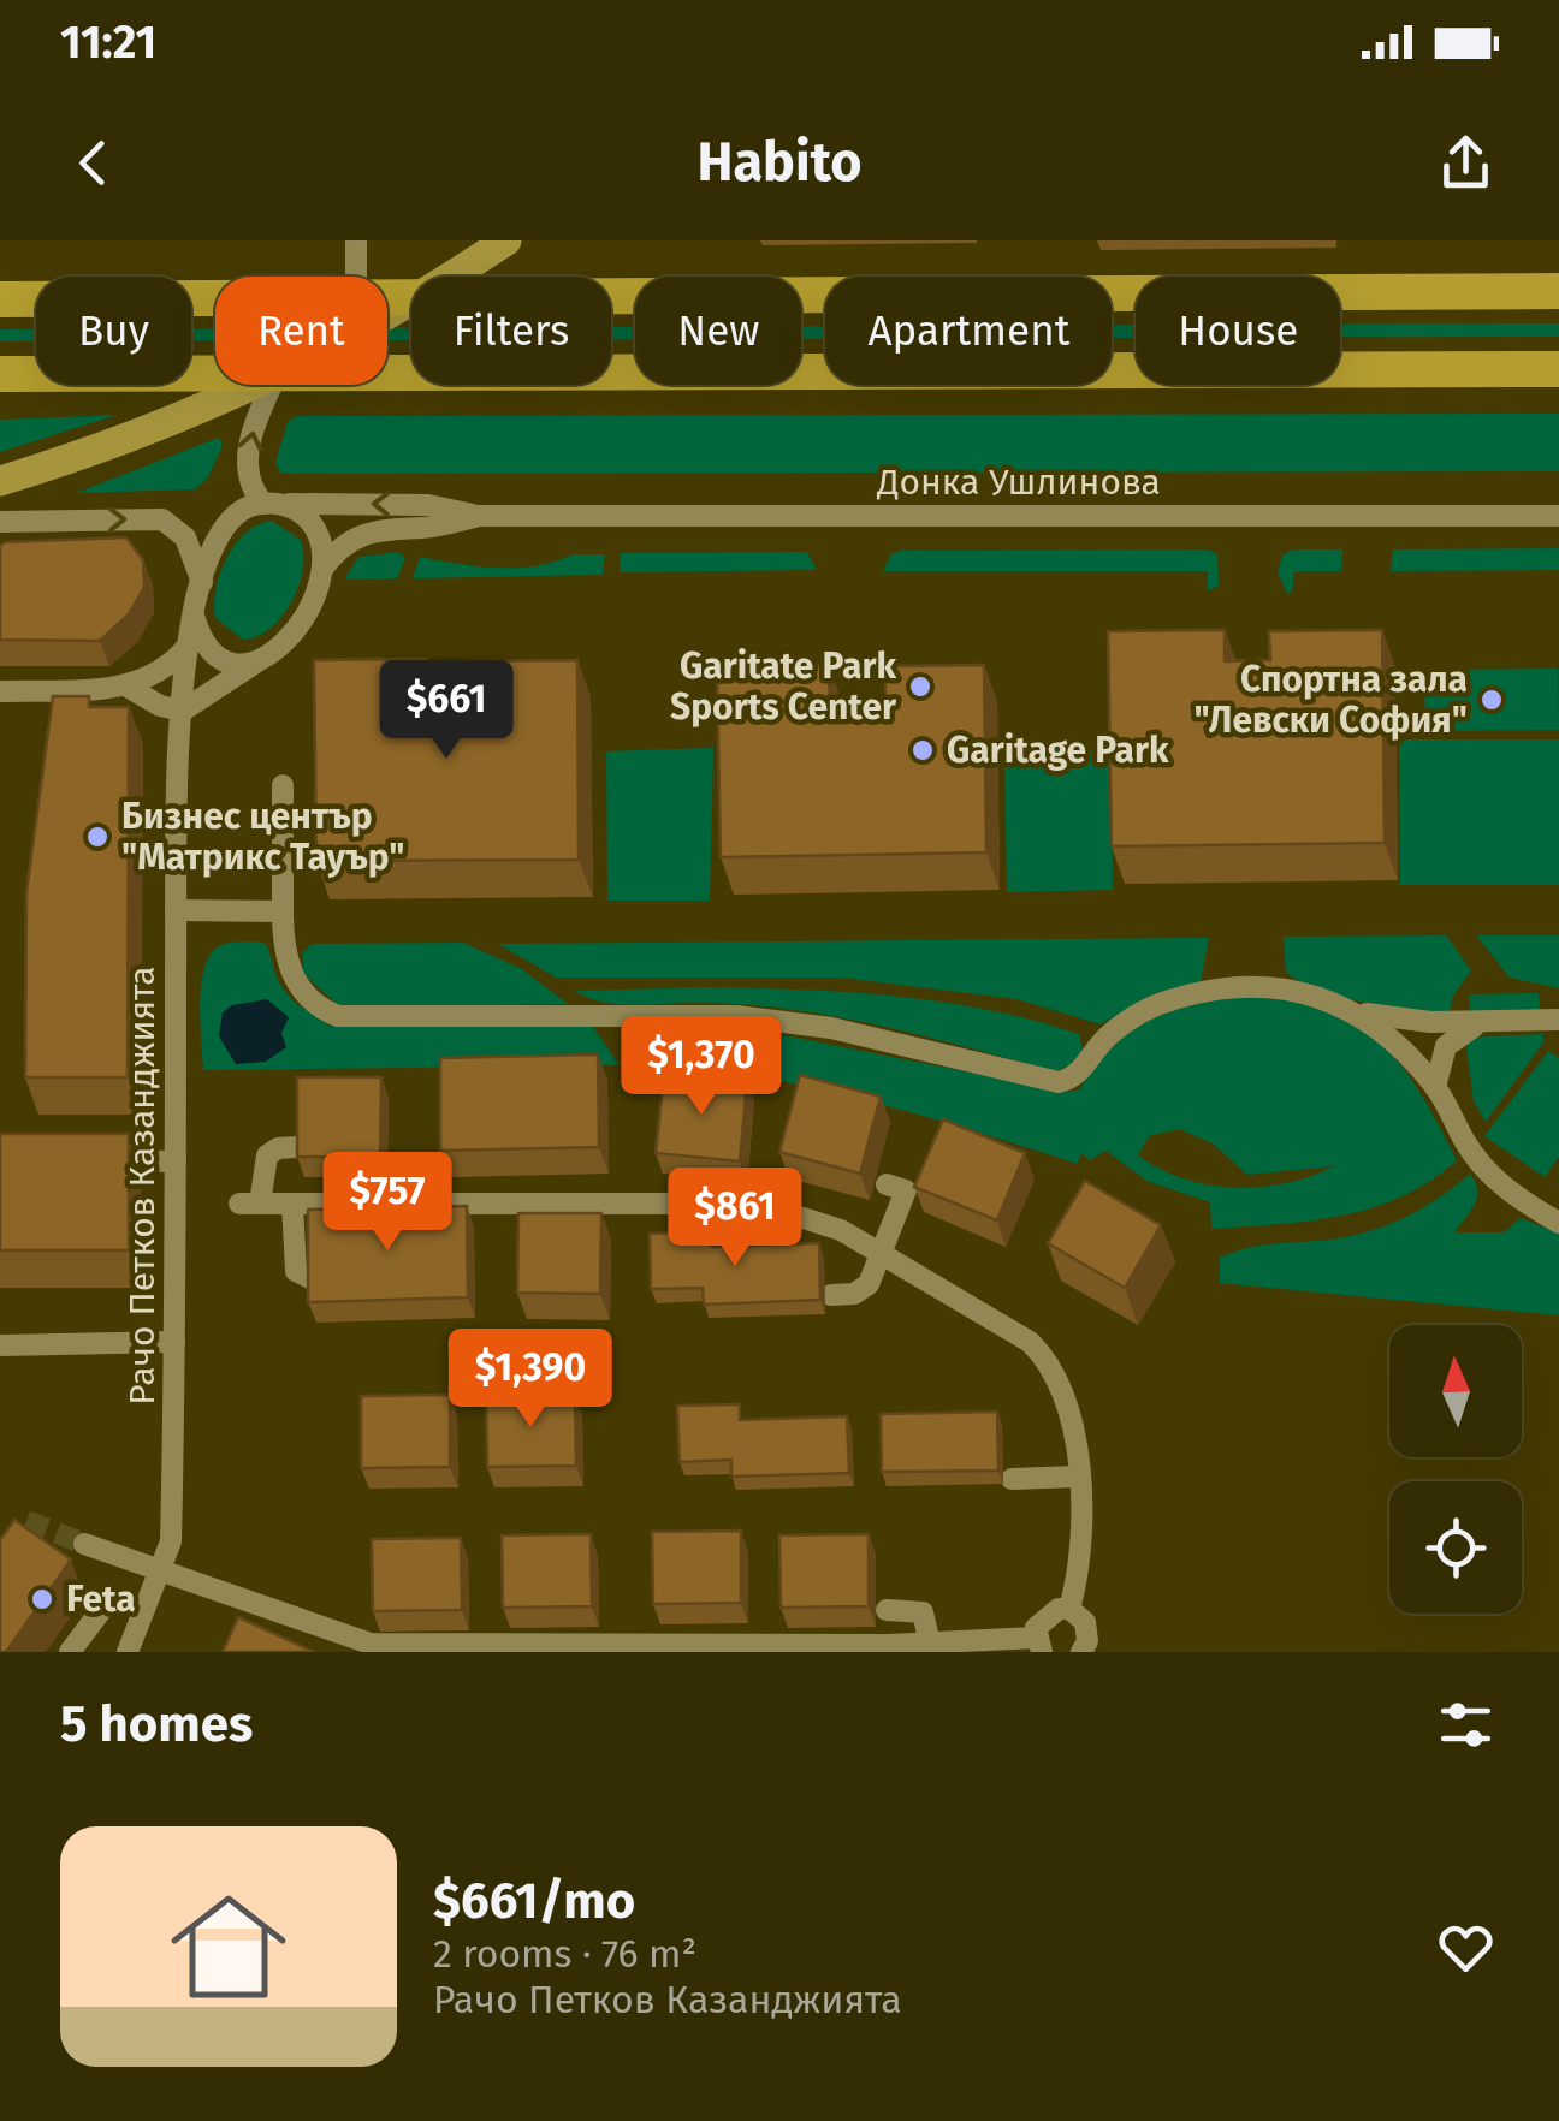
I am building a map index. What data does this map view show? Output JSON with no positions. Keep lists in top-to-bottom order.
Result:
{
  "streets": {
    "street": ["Донка Ушлинова", "Рачо Петков Казанджията"]
  },
  "crossings": [
    ["Донка Ушлинова", "Рачо Петков Казанджията"]
  ],
  "places": [
    "Garitate Park Sports Center",
    "Спортна зала \"Левски София\"",
    "Garitage Park",
    "Бизнес център \"Матрикс Тауър\"",
    "Feta"
  ],
  "north": "top",
  "page": {
    "status": "11:21",
    "header": "Habito",
    "chip": [
      "Buy",
      "Rent",
      "Filters",
      "New",
      "Apartment",
      "House"
    ],
    "price": [
      "$661",
      "$1,370",
      "$757",
      "$861",
      "$1,390"
    ],
    "heading": "5 homes",
    "list": [
      {
        "name": "$661/mo",
        "note": "2 rooms · 76 m² · Рачо Петков Казанджията"
      }
    ]
  }
}
